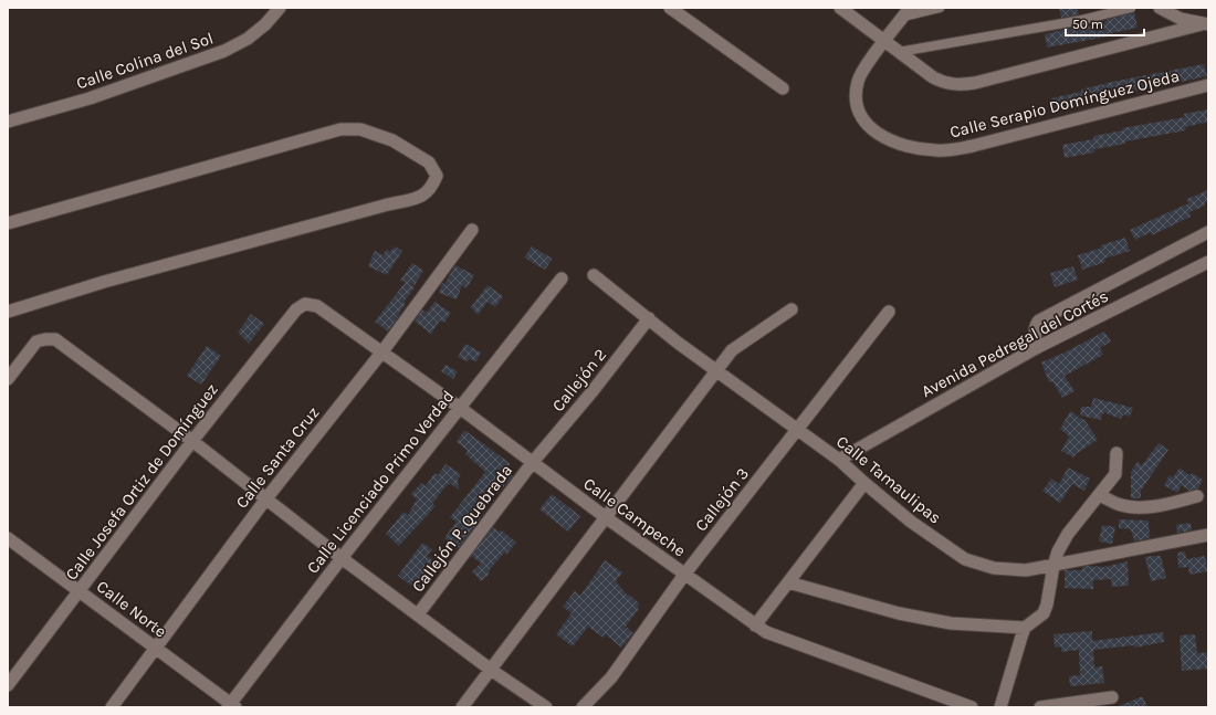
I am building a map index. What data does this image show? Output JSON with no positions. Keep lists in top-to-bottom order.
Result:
{
  "streets": {
    "street": [
      "Calle Colina del Sol",
      "Calle Serapio Domínguez Ojeda",
      "Avenida Pedregal del Cortés",
      "Callejón 2",
      "Calle Santa Cruz",
      "Calle Tamaulipas",
      "Calle Josefa Ortiz de Domínguez",
      "Calle Licenciado Primo Verdad",
      "Callejón 3",
      "Calle Campeche",
      "Callejón P. Quebrada",
      "Calle Norte"
    ]
  },
  "crossings": [
    ["Avenida Pedregal del Cortés", "Calle Tamaulipas"],
    ["Callejón 2", "Calle Tamaulipas"],
    ["Callejón 2", "Calle Campeche"],
    ["Callejón 2", "Callejón P. Quebrada"],
    ["Calle Santa Cruz", "Calle Campeche"],
    ["Calle Santa Cruz", "Calle Norte"],
    ["Calle Tamaulipas", "Callejón 3"],
    ["Calle Josefa Ortiz de Domínguez", "Calle Campeche"],
    ["Calle Josefa Ortiz de Domínguez", "Calle Norte"],
    ["Calle Licenciado Primo Verdad", "Calle Campeche"],
    ["Calle Licenciado Primo Verdad", "Calle Norte"],
    ["Callejón 3", "Calle Campeche"],
    ["Calle Campeche", "Callejón P. Quebrada"]
  ],
  "scale_bar": "50 m"
}
